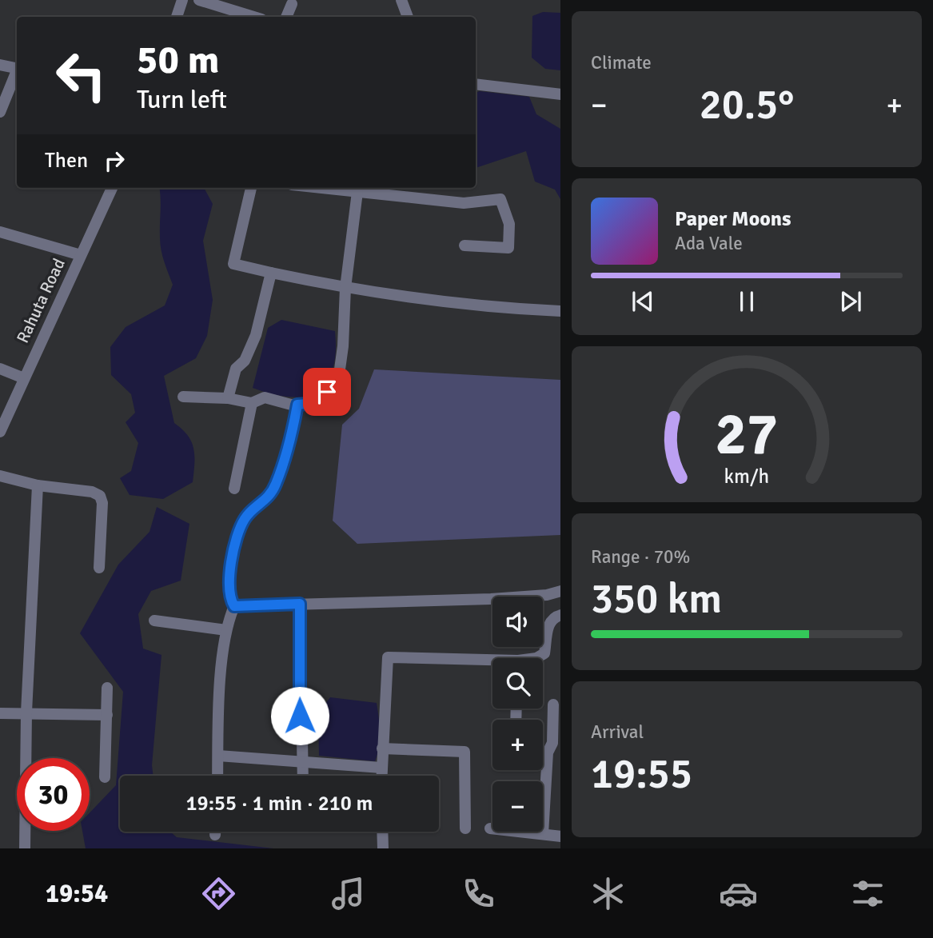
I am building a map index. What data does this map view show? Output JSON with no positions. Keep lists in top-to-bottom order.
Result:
{
  "streets": {
    "street": ["Rahuta Road"]
  },
  "page": {
    "tile": [
      "Climate",
      ["Range · 70%", "350 km"],
      ["Arrival", "19:55"]
    ],
    "turn": ["50 m", "Turn left"],
    "heat": ["−", "20.5°", "+"],
    "then": "Then",
    "song": ["Paper Moons", "Ada Vale"],
    "map_buttons": ["+", "−"],
    "limit": "30",
    "trip": "19:55 · 1 min · 210 m",
    "tabs": "19:54",
    "gauge": ["27", "km/h"]
  }
}
